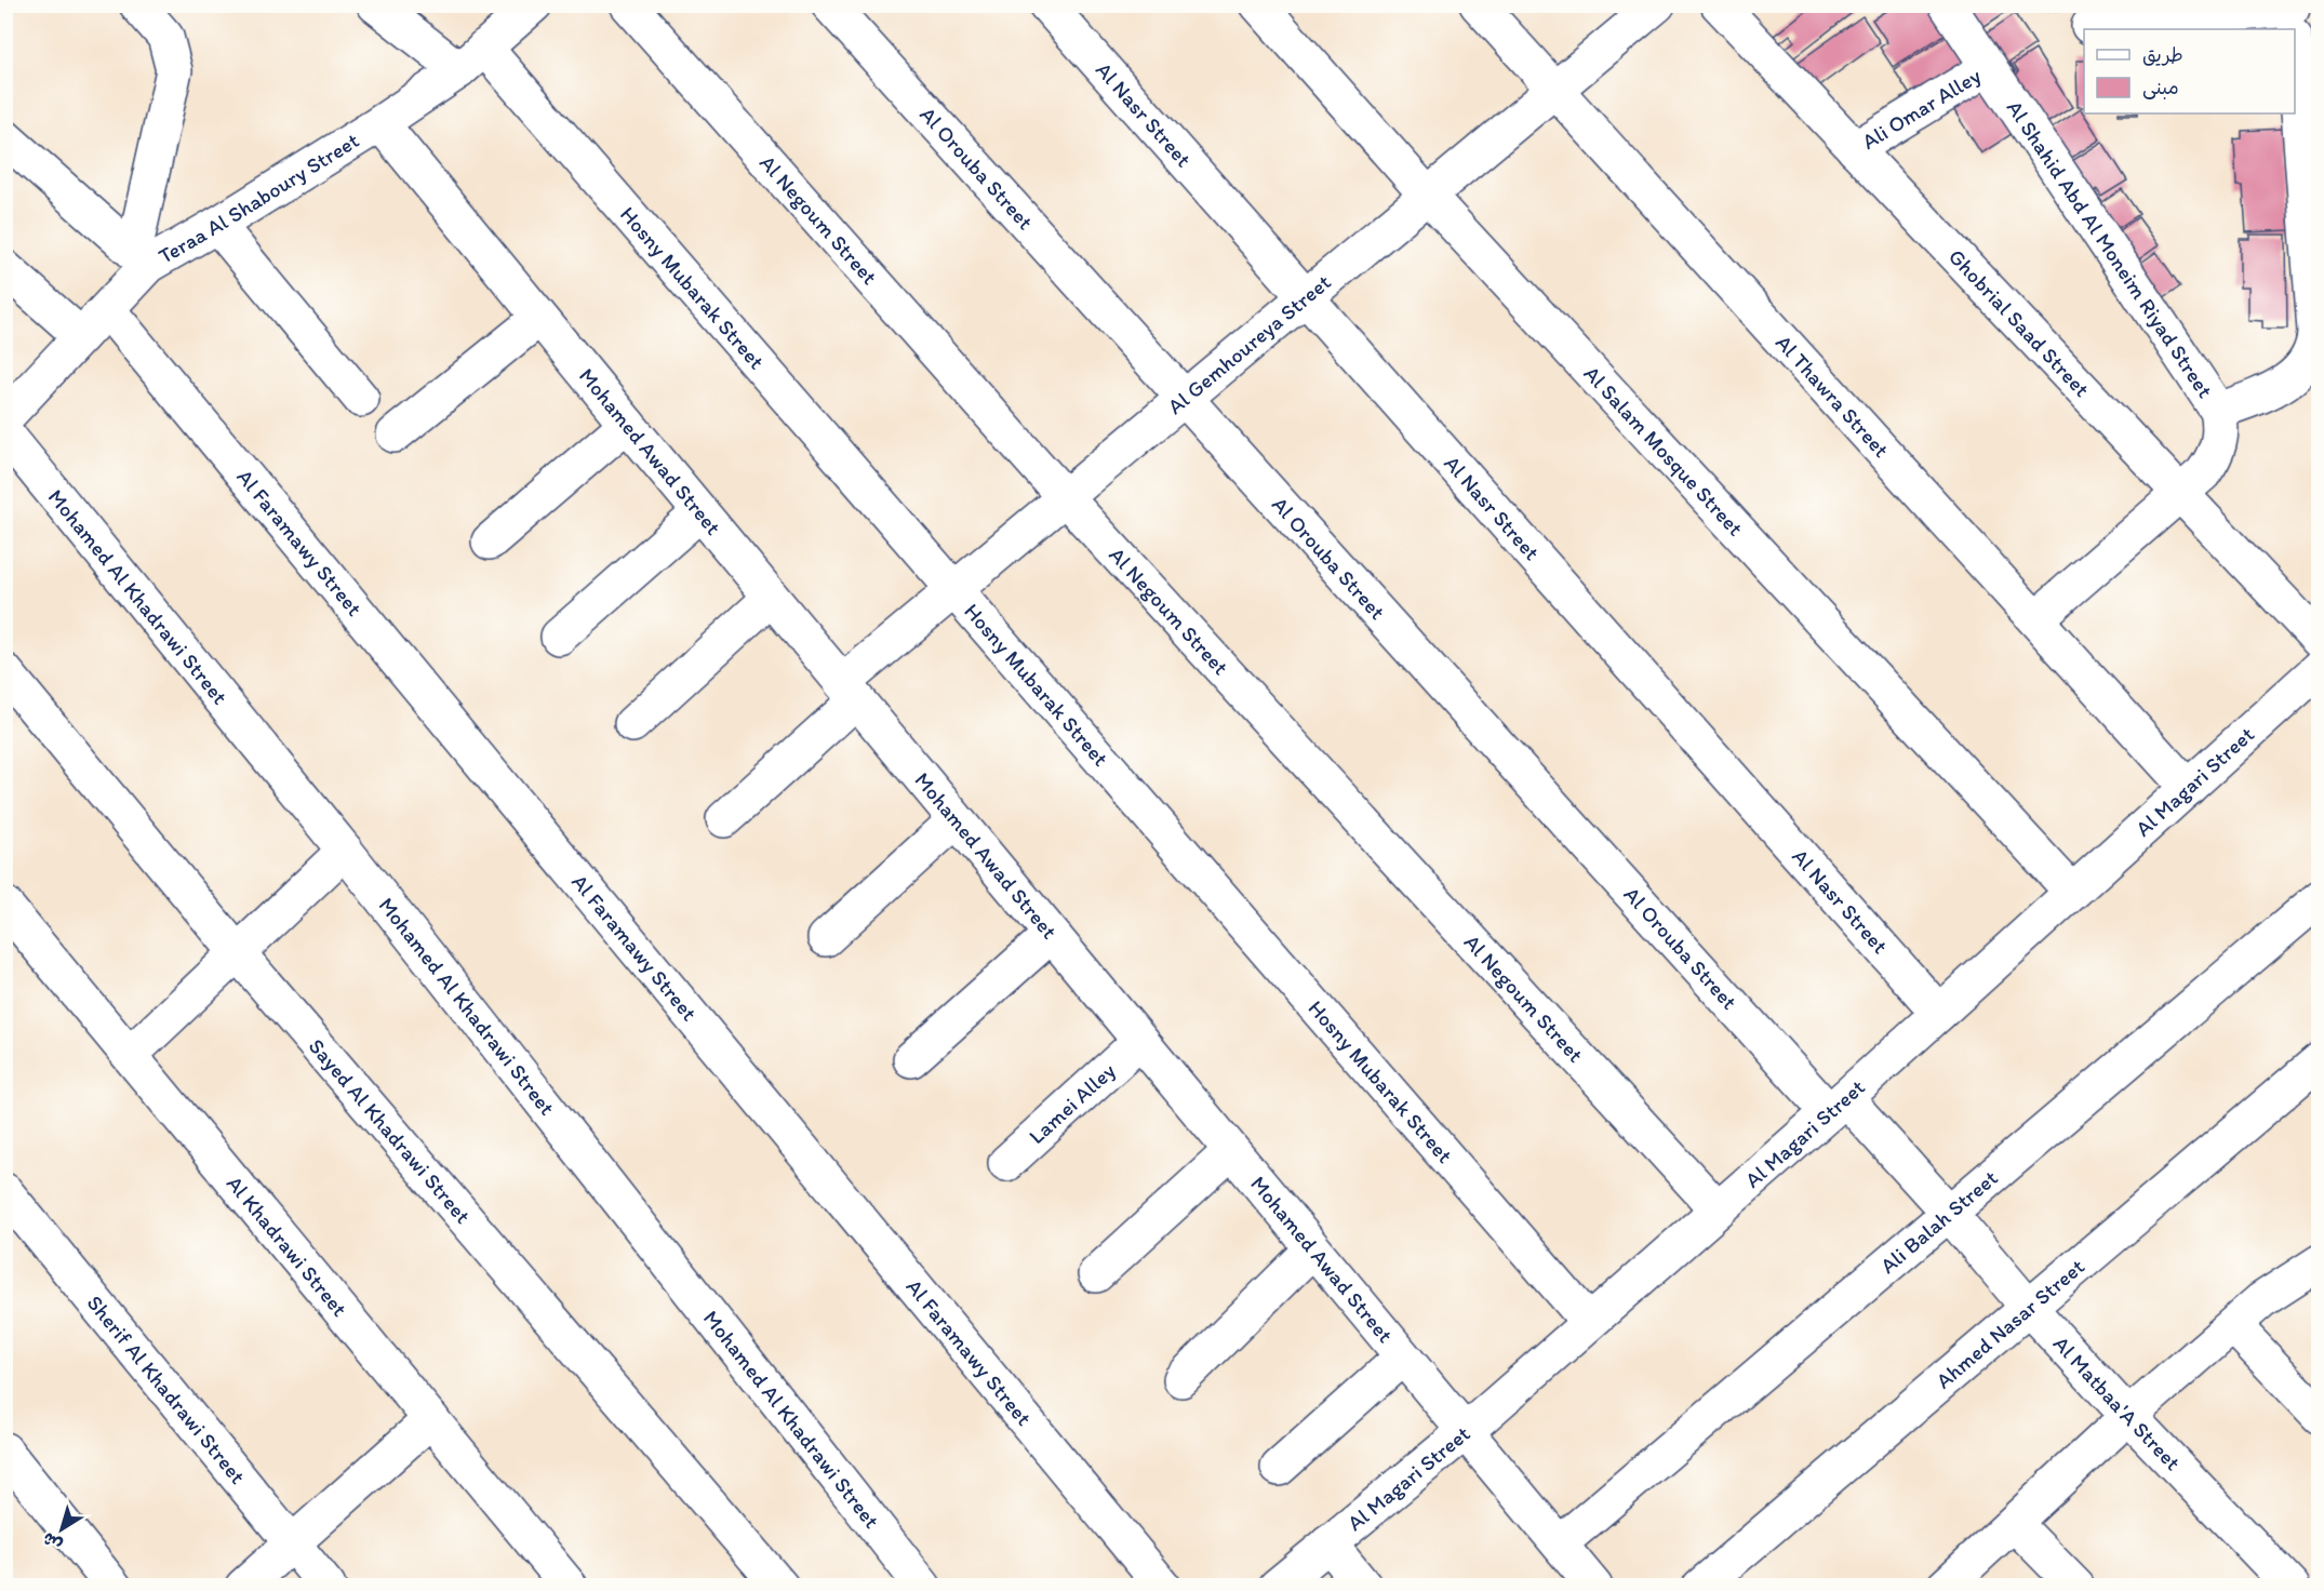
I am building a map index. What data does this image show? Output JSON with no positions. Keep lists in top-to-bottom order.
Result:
{
  "streets": {
    "street": [
      "Ali Omar Alley",
      "Al Nasr Street",
      "Al Orouba Street",
      "Teraa Al Shaboury Street",
      "Al Negoum Street",
      "Al Shahid Abd Al Moneim Riyad Street",
      "Hosny Mubarak Street",
      "Ghobrial Saad Street",
      "Al Gemhoureya Street",
      "Al Thawra Street",
      "Al Salam Mosque Street",
      "Mohamed Awad Street",
      "Al Faramawy Street",
      "Mohamed Al Khadrawi Street",
      "Al Magari Street",
      "Lamei Alley",
      "Sayed Al Khadrawi Street",
      "Ali Balah Street",
      "Al Khadrawi Street",
      "Ahmed Nasar Street",
      "Sherif Al Khadrawi Street",
      "Al Matbaa'A Street"
    ]
  },
  "crossings": [
    ["Ali Omar Alley", "Al Shahid Abd Al Moneim Riyad Street"],
    ["Ali Omar Alley", "Ghobrial Saad Street"],
    ["Al Nasr Street", "Al Gemhoureya Street"],
    ["Al Nasr Street", "Al Magari Street"],
    ["Al Orouba Street", "Al Gemhoureya Street"],
    ["Al Orouba Street", "Al Magari Street"],
    ["Al Orouba Street", "Al Matbaa'A Street"],
    ["Teraa Al Shaboury Street", "Hosny Mubarak Street"],
    ["Teraa Al Shaboury Street", "Mohamed Awad Street"],
    ["Teraa Al Shaboury Street", "Al Faramawy Street"],
    ["Al Negoum Street", "Al Gemhoureya Street"],
    ["Al Negoum Street", "Al Magari Street"],
    ["Al Shahid Abd Al Moneim Riyad Street", "Ghobrial Saad Street"],
    ["Al Shahid Abd Al Moneim Riyad Street", "Al Thawra Street"],
    ["Hosny Mubarak Street", "Al Gemhoureya Street"],
    ["Hosny Mubarak Street", "Al Magari Street"],
    ["Al Gemhoureya Street", "Al Thawra Street"],
    ["Al Gemhoureya Street", "Al Salam Mosque Street"],
    ["Al Gemhoureya Street", "Mohamed Awad Street"],
    ["Al Thawra Street", "Al Magari Street"],
    ["Al Salam Mosque Street", "Al Magari Street"],
    ["Mohamed Awad Street", "Al Magari Street"],
    ["Mohamed Awad Street", "Lamei Alley"],
    ["Mohamed Awad Street", "Ali Balah Street"],
    ["Al Magari Street", "Al Matbaa'A Street"],
    ["Ali Balah Street", "Al Matbaa'A Street"],
    ["Ahmed Nasar Street", "Al Matbaa'A Street"]
  ],
  "legend": ["طريق", "مبنى"],
  "north": "bottom left"
}
